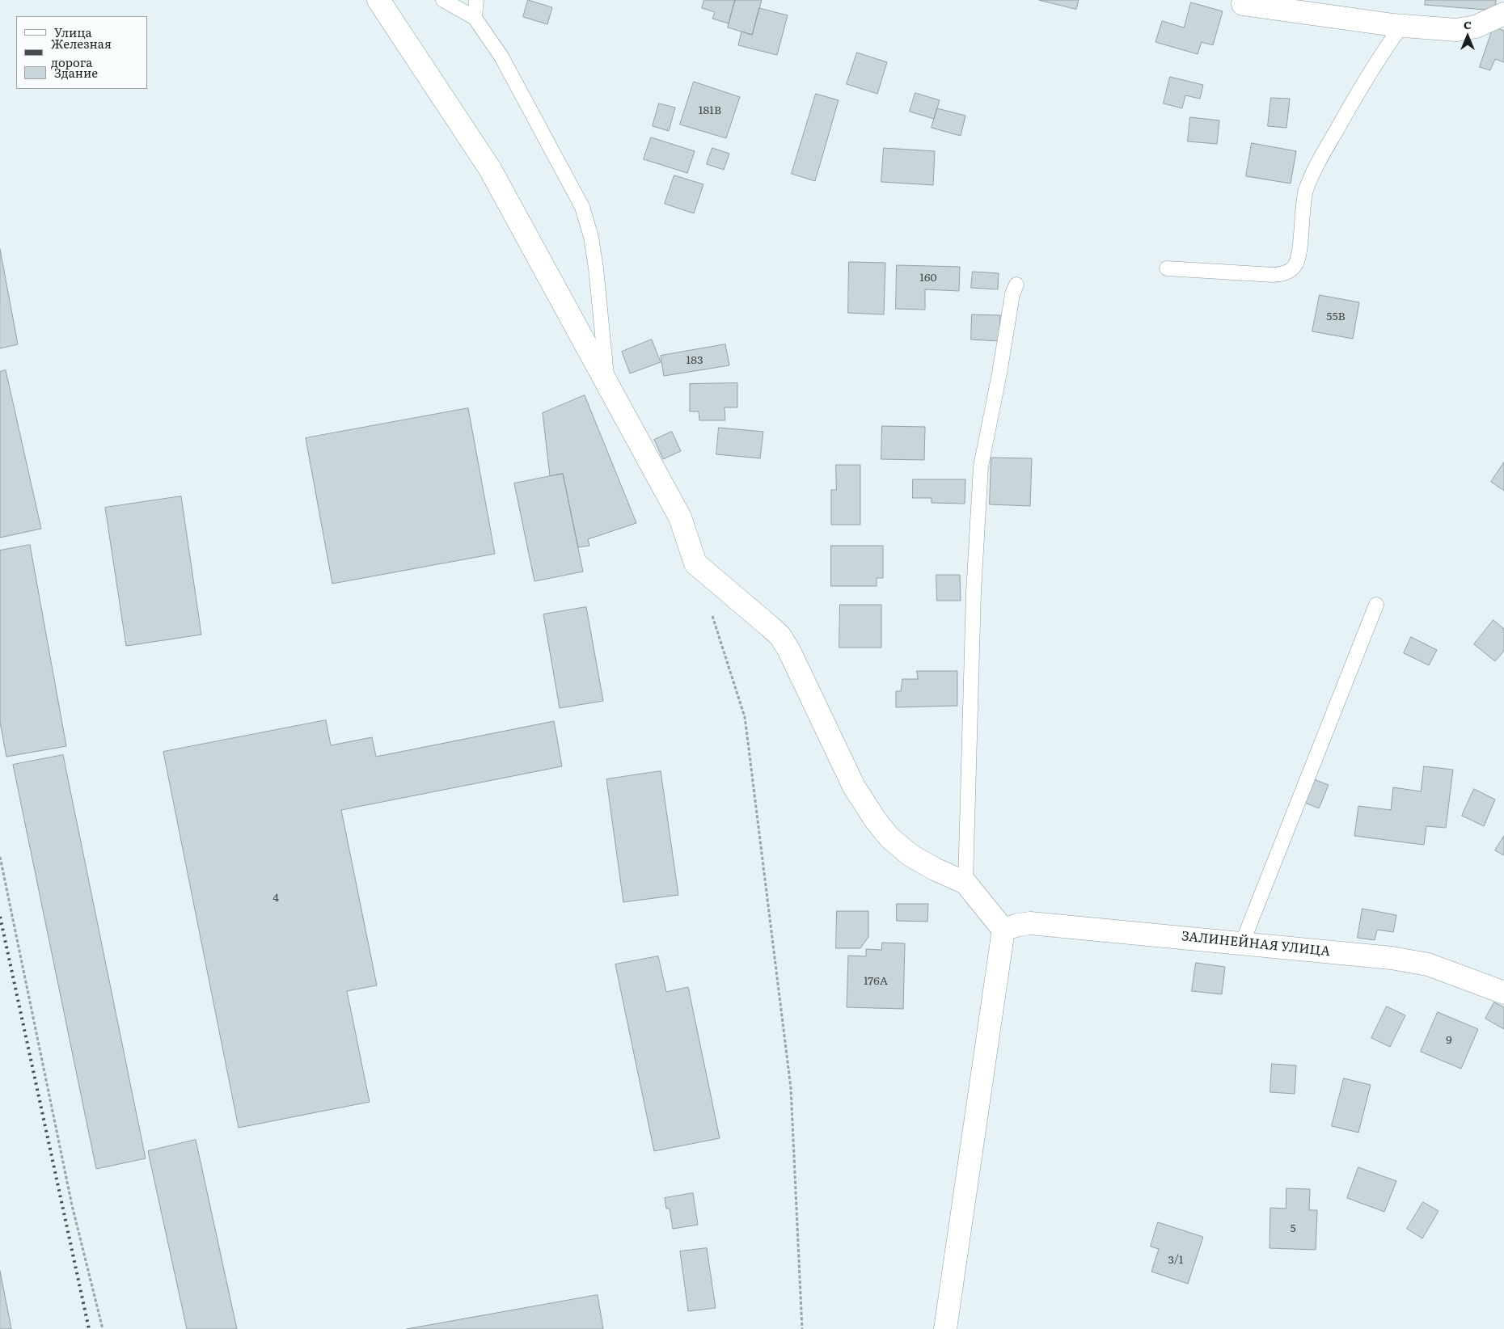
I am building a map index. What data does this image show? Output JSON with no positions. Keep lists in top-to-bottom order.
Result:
{
  "streets": {
    "street": ["ЗАЛИНЕЙНАЯ УЛИЦА"]
  },
  "house_numbers": [
    "181В",
    "160",
    "55В",
    "183",
    "4",
    "176А",
    "9",
    "5",
    "3/1"
  ],
  "legend": ["Улица", "Железная дорога", "Здание"],
  "north": "top"
}
